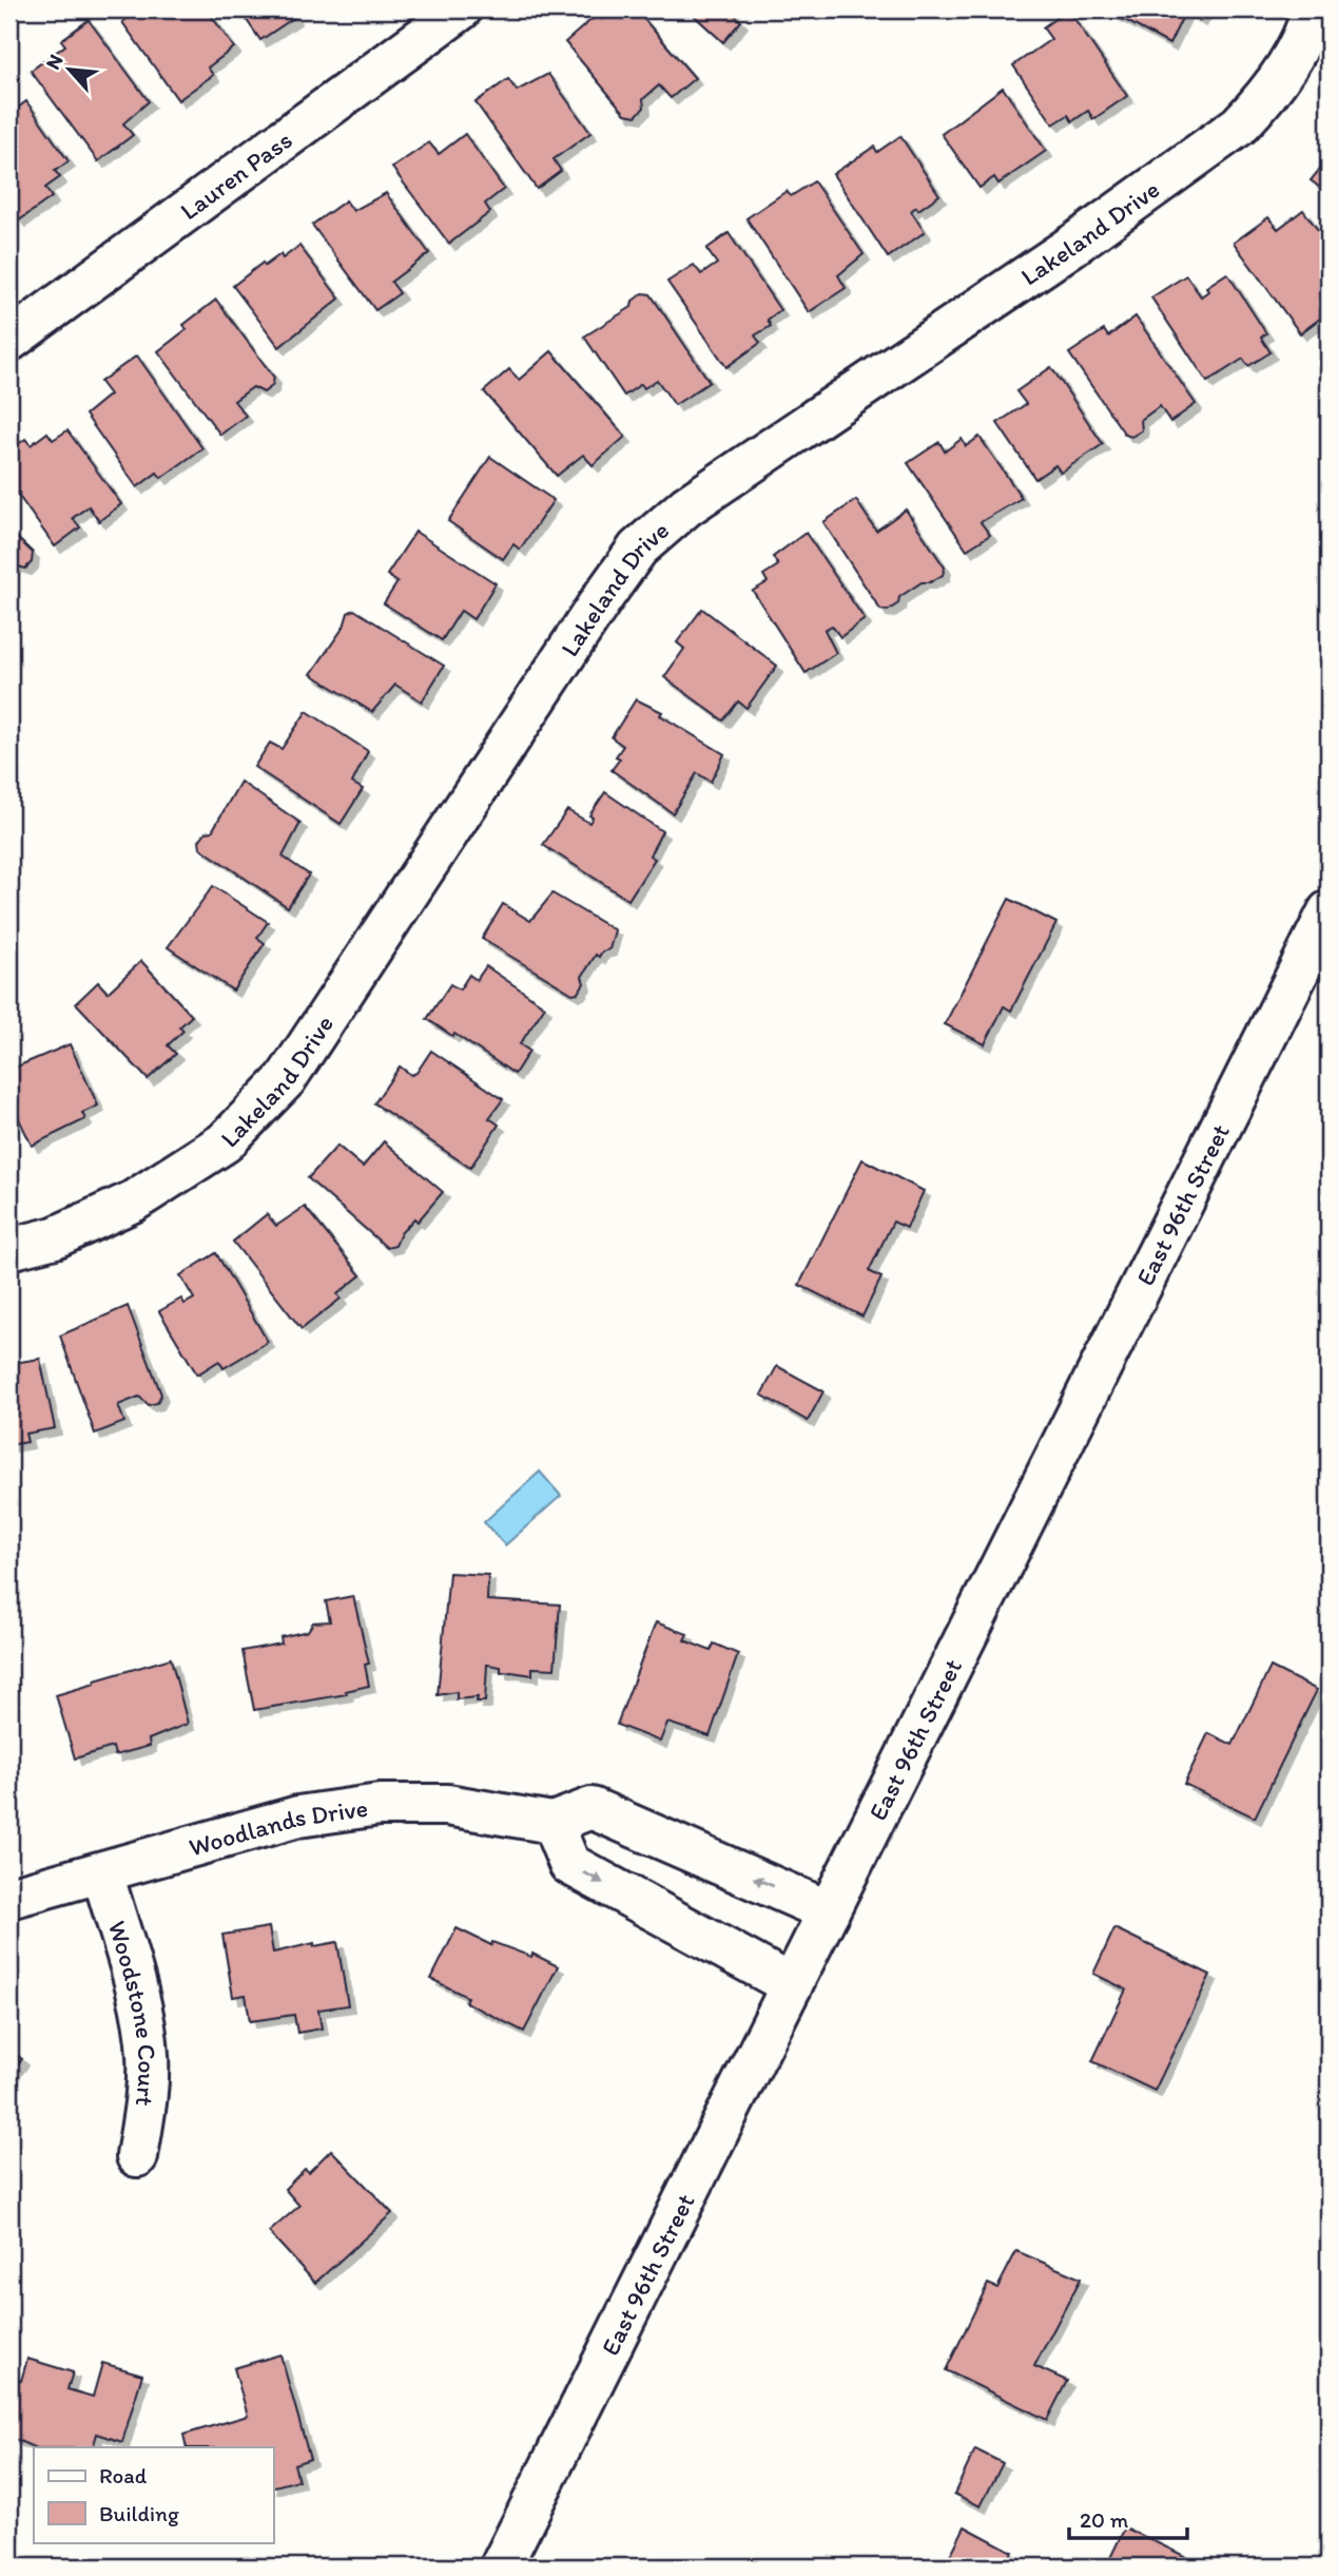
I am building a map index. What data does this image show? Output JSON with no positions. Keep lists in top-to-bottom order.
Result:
{
  "streets": {
    "street": [
      "Lauren Pass",
      "Lakeland Drive",
      "East 96th Street",
      "Woodlands Drive",
      "Woodstone Court"
    ]
  },
  "crossings": [
    ["Woodlands Drive", "Woodstone Court"]
  ],
  "legend": ["Road", "Building"],
  "scale_bar": "20 m",
  "north": "top left"
}
